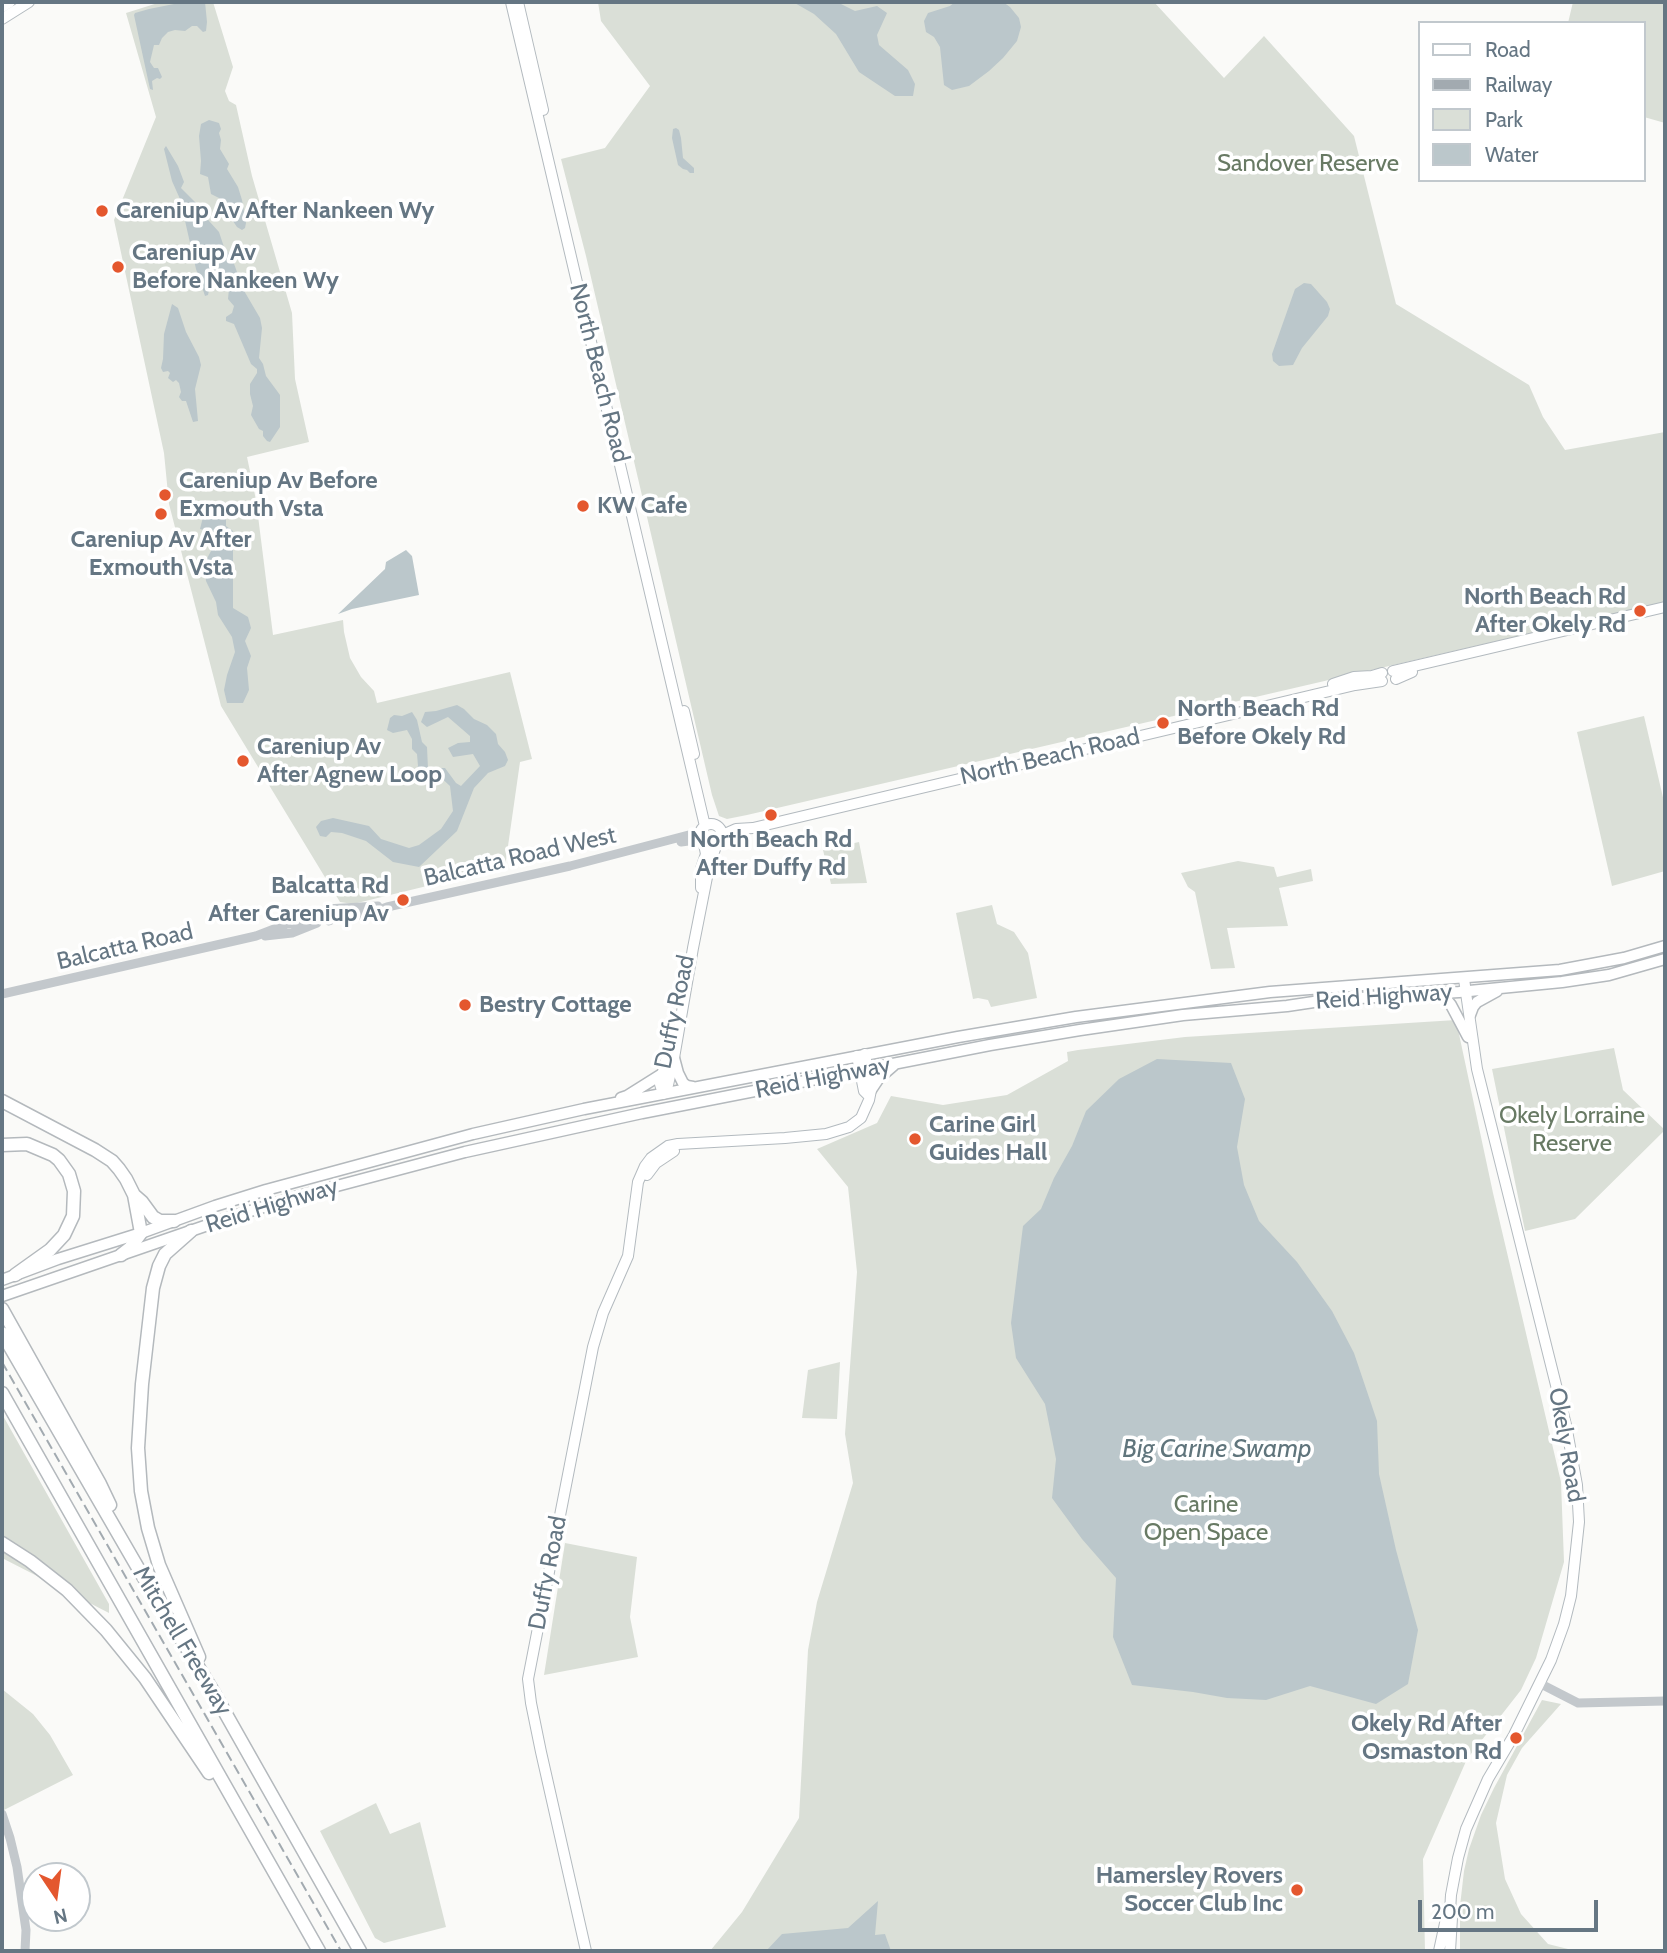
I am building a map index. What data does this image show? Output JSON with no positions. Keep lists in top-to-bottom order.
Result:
{
  "streets": {
    "highway": ["Reid Highway", "Mitchell Freeway"],
    "main road": ["North Beach Road", "Duffy Road", "Okely Road"],
    "street": ["Balcatta Road West", "Balcatta Road"]
  },
  "crossings": [
    ["North Beach Road", "Balcatta Road West"],
    ["North Beach Road", "Duffy Road"],
    ["Balcatta Road West", "Balcatta Road"],
    ["Balcatta Road West", "Duffy Road"],
    ["Reid Highway", "Duffy Road"],
    ["Reid Highway", "Okely Road"]
  ],
  "water": ["Big Carine Swamp"],
  "parks": ["Sandover Reserve", "Okely Lorraine Reserve", "Carine Open Space"],
  "places": [
    "Careniup Av After Nankeen Wy",
    "Careniup Av Before Nankeen Wy",
    "Careniup Av Before Exmouth Vsta",
    "KW Cafe",
    "Careniup Av After Exmouth Vsta",
    "North Beach Rd After Okely Rd",
    "North Beach Rd Before Okely Rd",
    "Careniup Av After Agnew Loop",
    "North Beach Rd After Duffy Rd",
    "Balcatta Rd After Careniup Av",
    "Bestry Cottage",
    "Carine Girl Guides Hall",
    "Okely Rd After Osmaston Rd",
    "Hamersley Rovers Soccer Club Inc"
  ],
  "legend": [
    "Road",
    "Railway",
    "Park",
    "Water"
  ],
  "scale_bar": "200 m",
  "north": "bottom"
}
